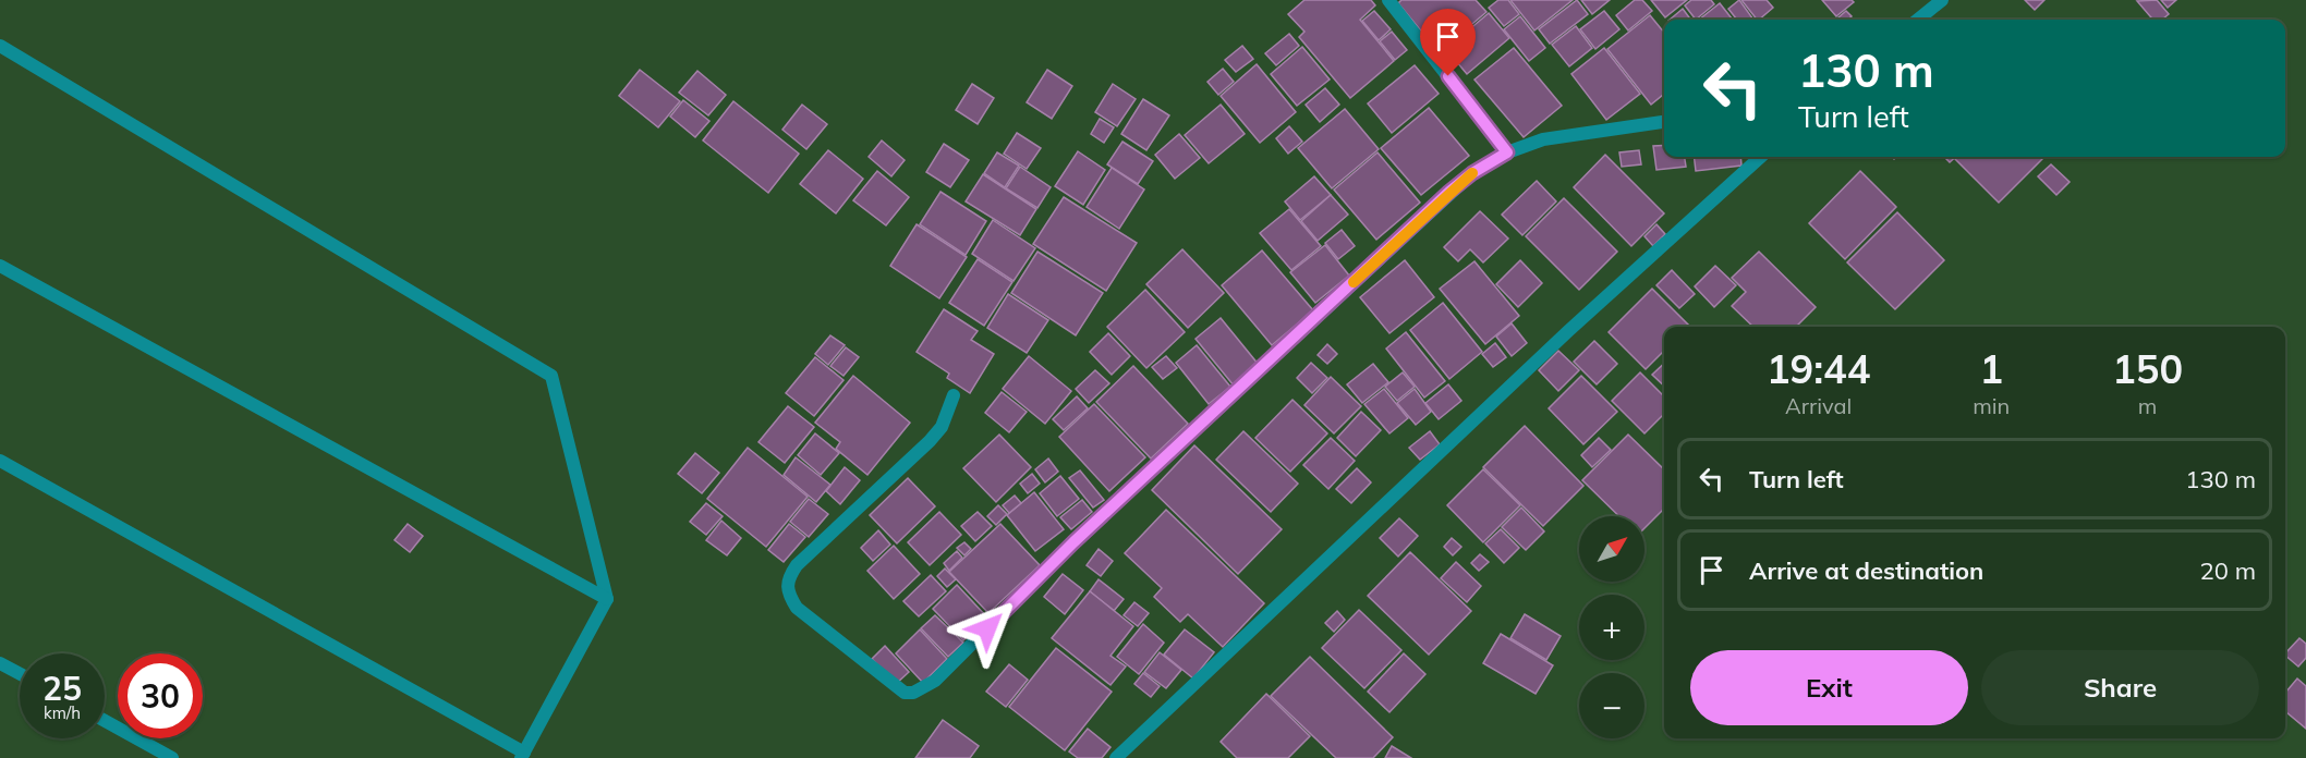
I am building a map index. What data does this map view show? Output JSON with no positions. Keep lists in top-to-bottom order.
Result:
{
  "north": "top right",
  "page": {
    "turn": ["130 m", "Turn left"],
    "eta": [
      "19:44",
      "Arrival",
      "1",
      "min",
      "150",
      "m"
    ],
    "list": [
      {
        "name": "Turn left",
        "value": "130 m"
      },
      {
        "name": "Arrive at destination",
        "value": "20 m"
      }
    ],
    "map_buttons": ["+", "−"],
    "buttons": ["Exit", "Share"],
    "speed": "25 km/h",
    "limit": "30"
  }
}
